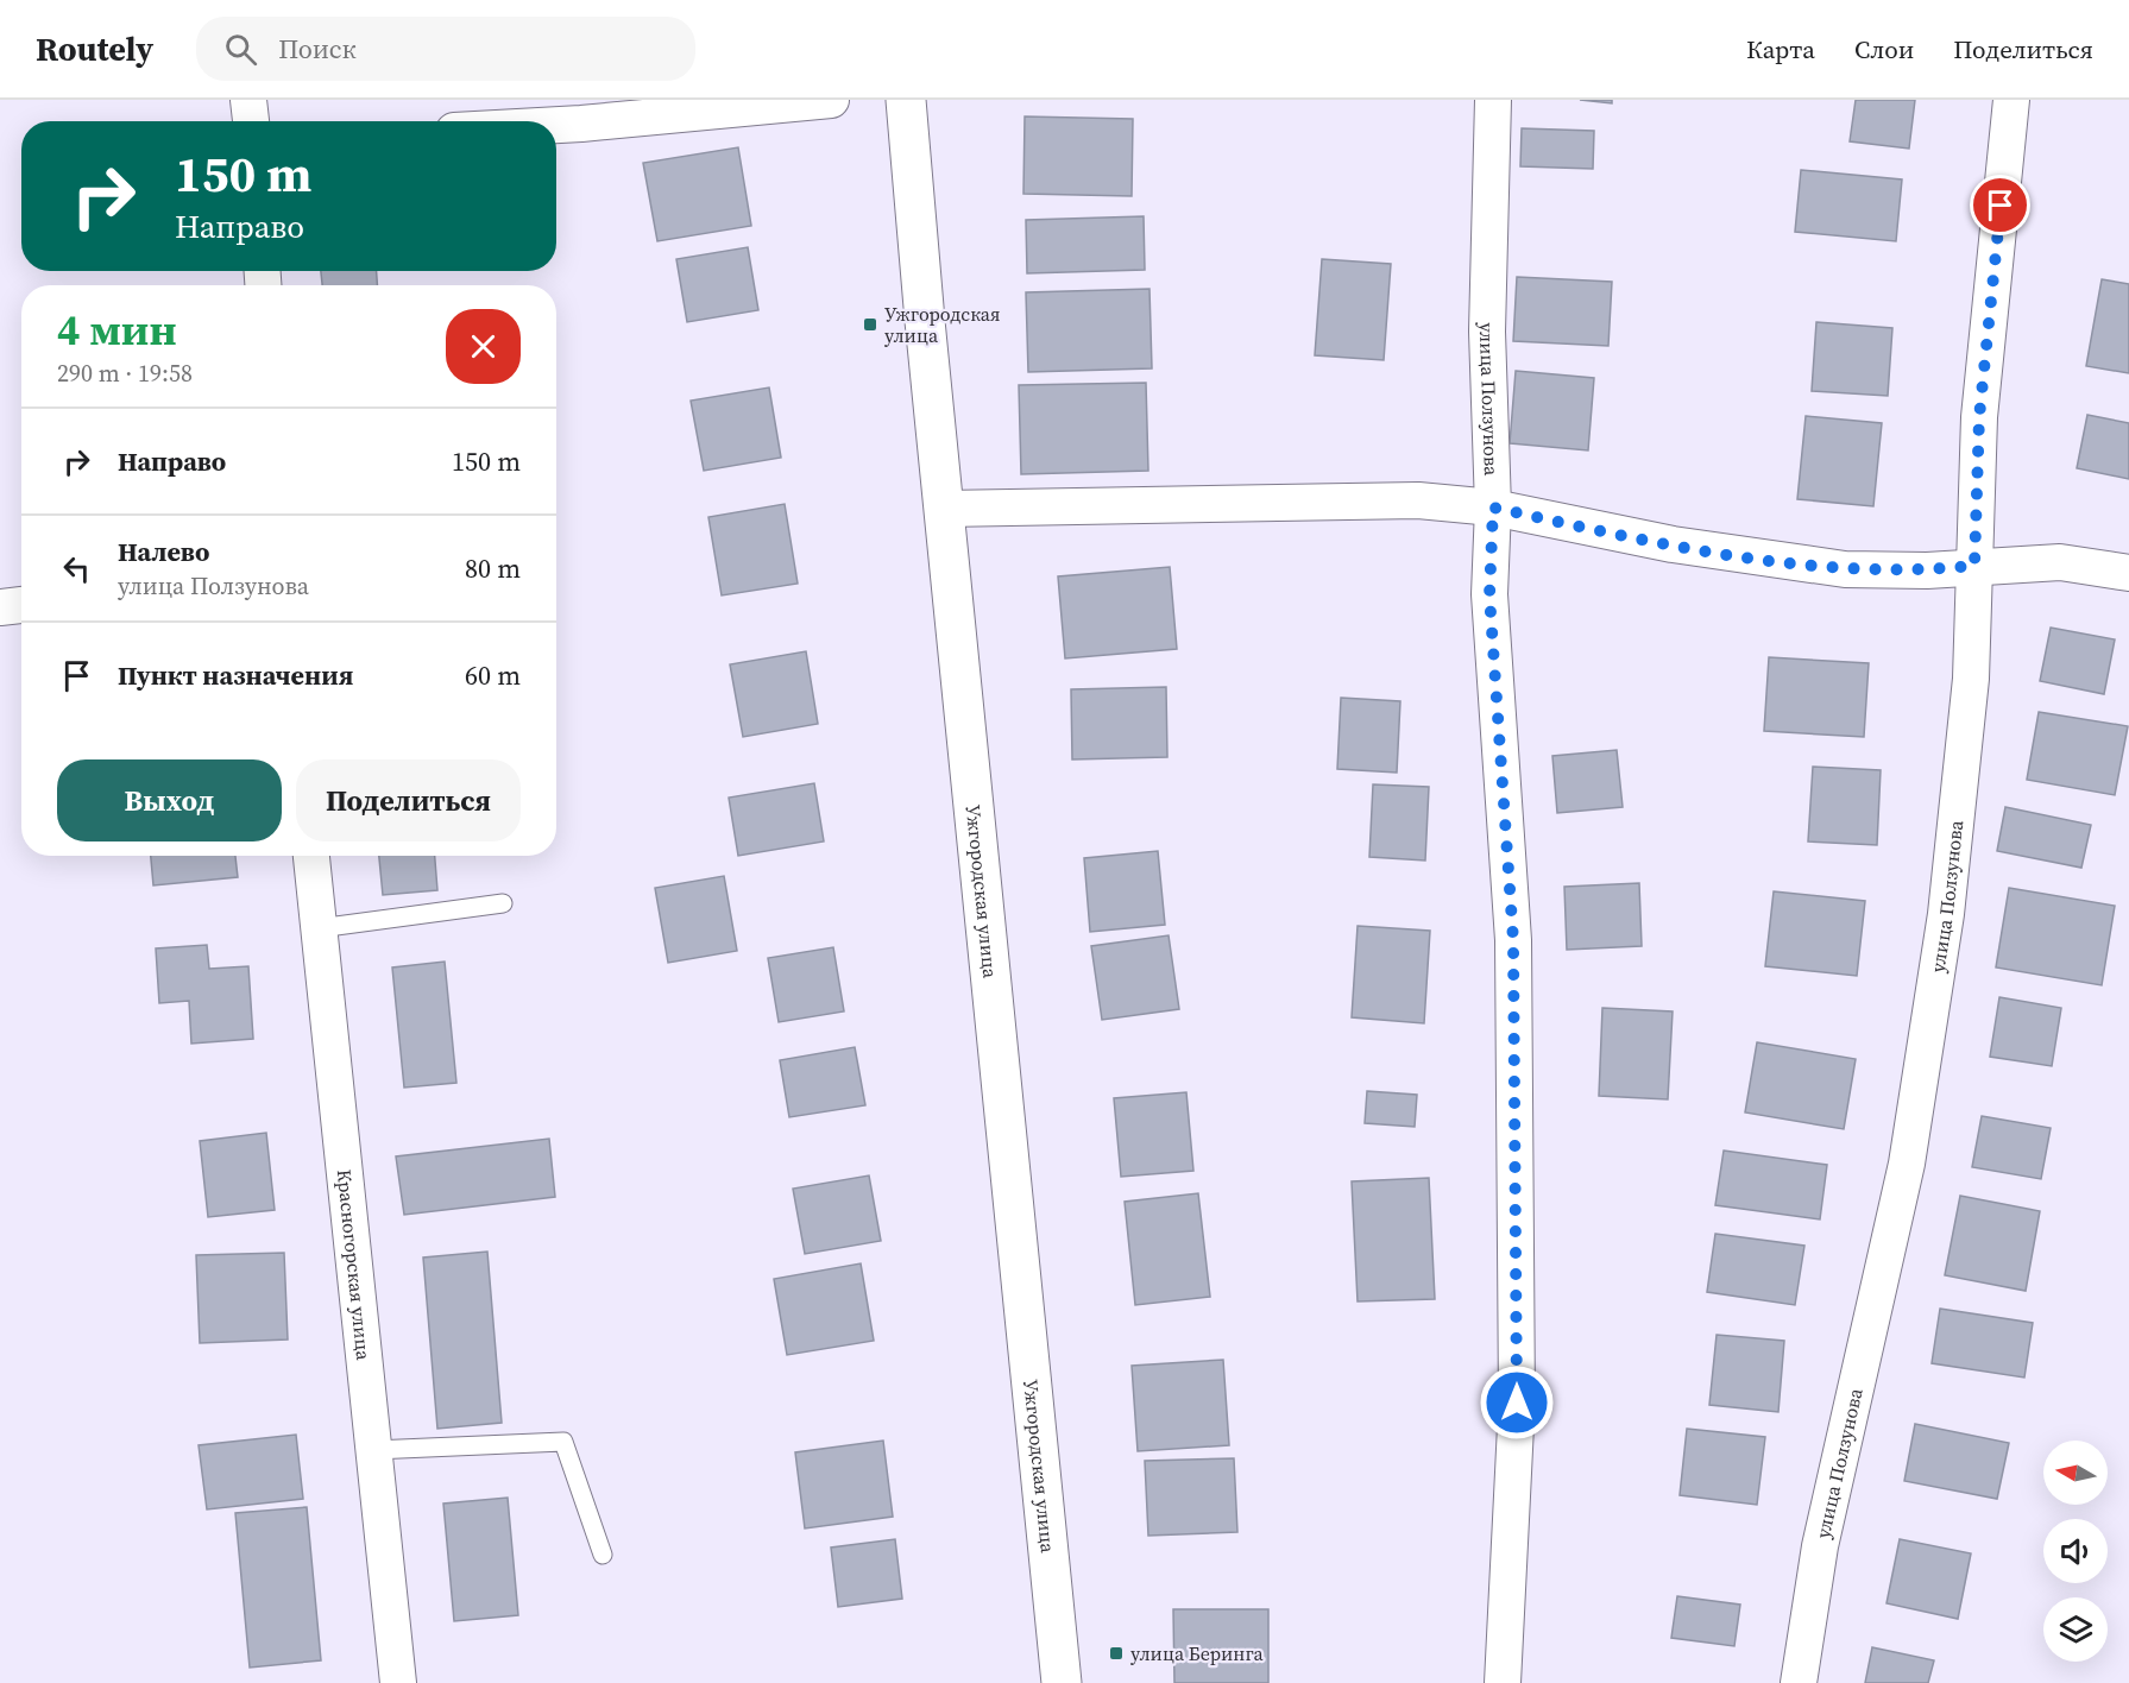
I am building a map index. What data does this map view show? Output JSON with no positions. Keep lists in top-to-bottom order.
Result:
{
  "streets": {
    "main road": ["Ужгородская улица"],
    "street": ["улица Ползунова", "Красногорская улица"]
  },
  "places": {
    "transit": ["Ужгородская улица", "улица Беринга"]
  },
  "north": "left",
  "page": {
    "header": "Routely",
    "search": "Поиск",
    "nav": ["Карта", "Слои", "Поделиться"],
    "turn": ["150 m", "Направо"],
    "heading": ["4 мин", "290 m · 19:58"],
    "list": [
      {
        "name": "Направо",
        "value": "150 m"
      },
      {
        "name": "Налево",
        "note": "улица Ползунова",
        "value": "80 m"
      },
      {
        "name": "Пункт назначения",
        "value": "60 m"
      }
    ],
    "buttons": ["Выход", "Поделиться"]
  }
}
